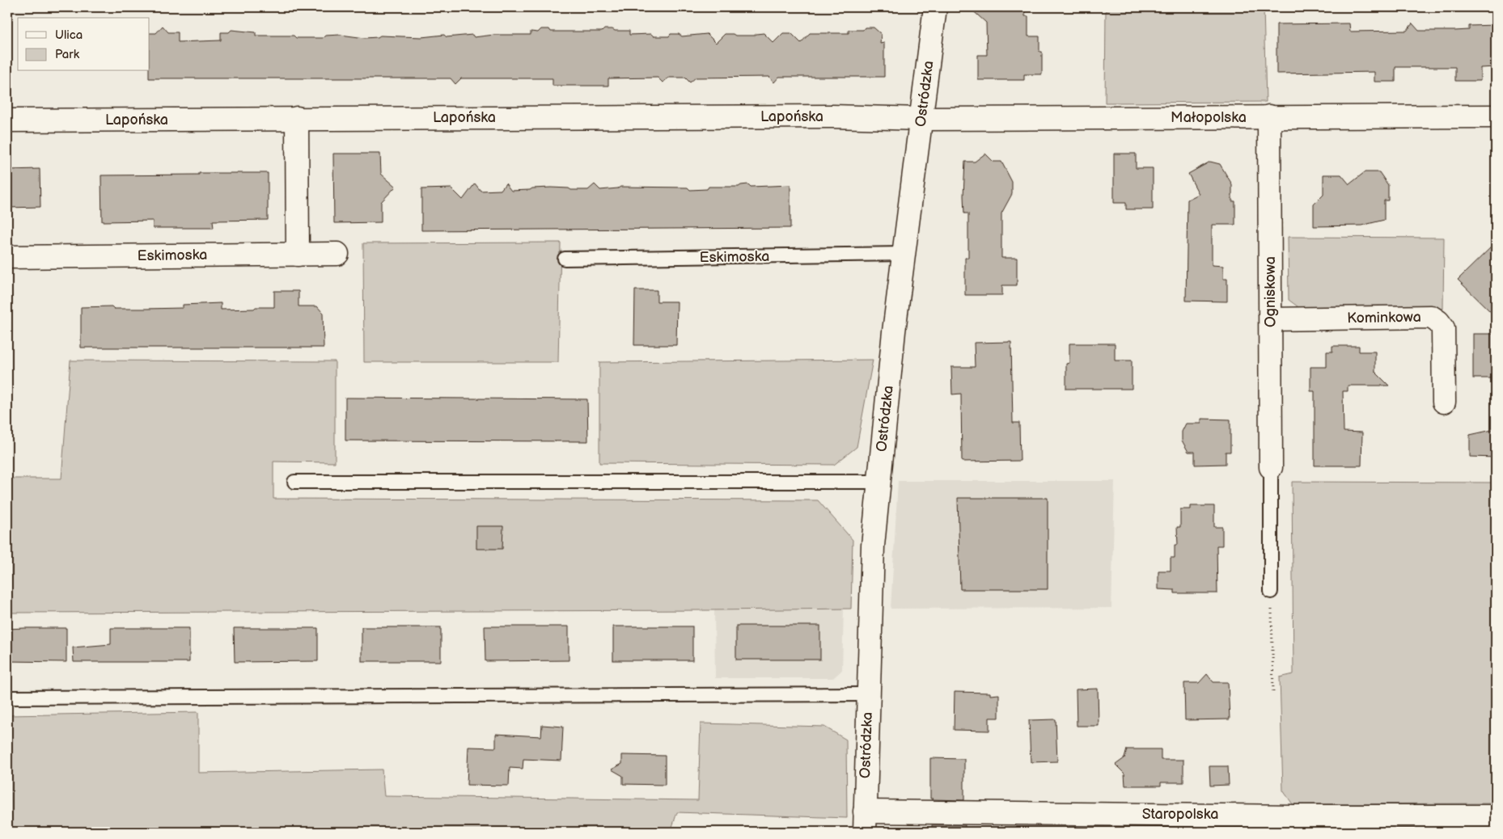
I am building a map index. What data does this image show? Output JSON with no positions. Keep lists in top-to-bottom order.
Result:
{
  "streets": {
    "street": [
      "Ostródzka",
      "Lapońska",
      "Małopolska",
      "Eskimoska",
      "Ogniskowa",
      "Kominkowa",
      "Staropolska"
    ]
  },
  "crossings": [
    ["Ostródzka", "Lapońska"],
    ["Ostródzka", "Małopolska"],
    ["Ostródzka", "Eskimoska"],
    ["Ostródzka", "Staropolska"],
    ["Lapońska", "Małopolska"],
    ["Małopolska", "Ogniskowa"],
    ["Ogniskowa", "Kominkowa"]
  ],
  "legend": ["Ulica", "Park"]
}
